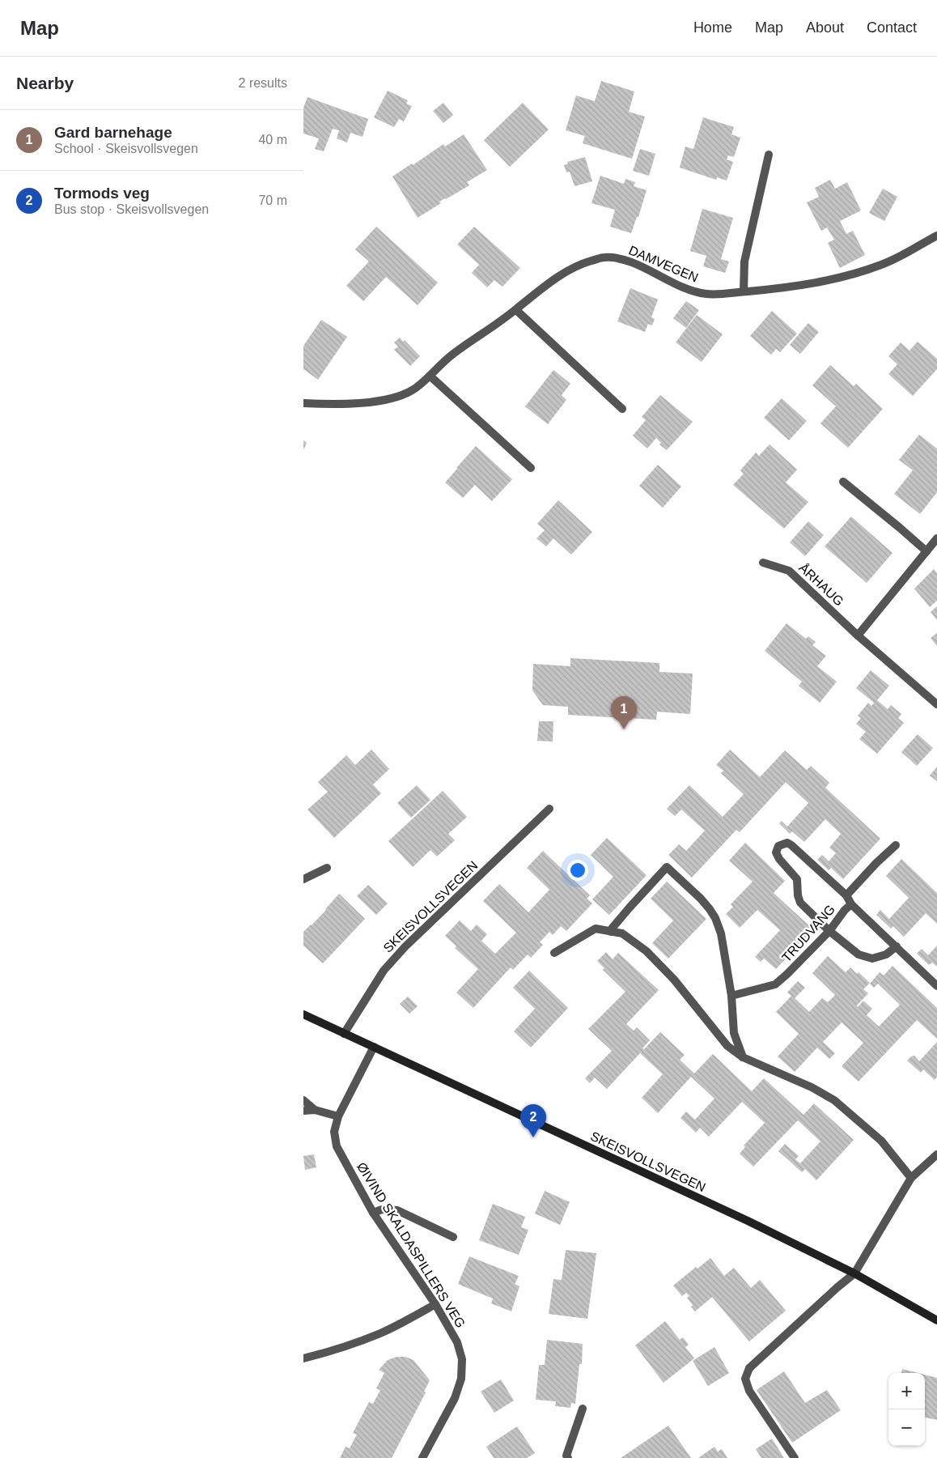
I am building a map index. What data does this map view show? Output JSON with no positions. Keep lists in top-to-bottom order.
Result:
{
  "streets": {
    "main road": ["SKEISVOLLSVEGEN"],
    "street": [
      "DAMVEGEN",
      "ÅRHAUG",
      "TRUDVANG",
      "ØIVIND SKALDASPILLERS VEG"
    ]
  },
  "crossings": [
    ["SKEISVOLLSVEGEN", "ØIVIND SKALDASPILLERS VEG"]
  ],
  "page": {
    "header": "Map",
    "nav": [
      "Home",
      "Map",
      "About",
      "Contact"
    ],
    "heading": ["Nearby", "2 results"],
    "list": [
      {
        "mark": "1",
        "name": "Gard barnehage",
        "note": "School · Skeisvollsvegen",
        "value": "40 m"
      },
      {
        "mark": "2",
        "name": "Tormods veg",
        "note": "Bus stop · Skeisvollsvegen",
        "value": "70 m"
      }
    ],
    "pins": ["1", "2"],
    "map_buttons": ["+", "−"]
  }
}
